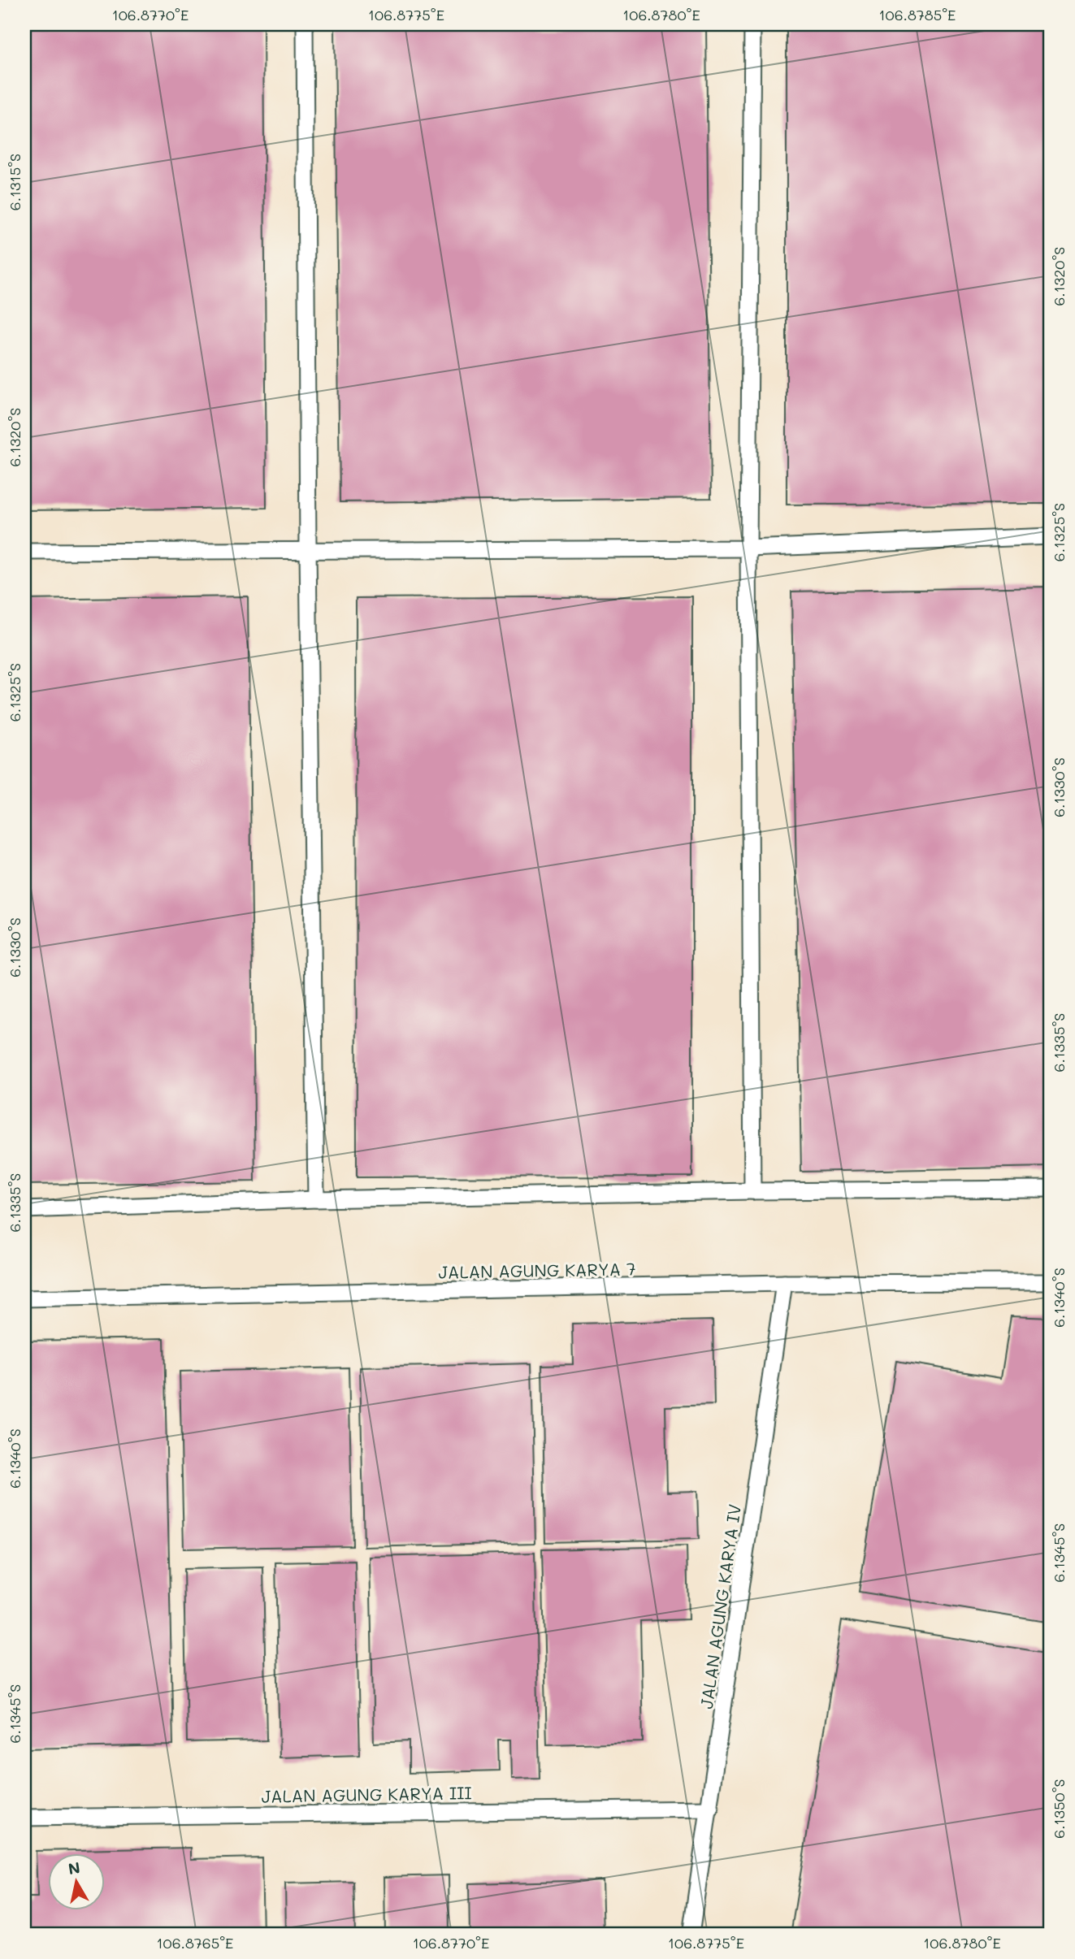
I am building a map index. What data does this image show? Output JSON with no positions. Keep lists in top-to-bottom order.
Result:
{
  "streets": {
    "lane": ["JALAN AGUNG KARYA 7", "JALAN AGUNG KARYA IV", "JALAN AGUNG KARYA III"]
  },
  "crossings": [
    ["JALAN AGUNG KARYA 7", "JALAN AGUNG KARYA IV"],
    ["JALAN AGUNG KARYA IV", "JALAN AGUNG KARYA III"]
  ],
  "north": "top",
  "coordinates": [
    "106.8770°E",
    "106.8775°E",
    "106.8780°E",
    "106.8785°E",
    "6.1315°S",
    "6.1320°S",
    "6.1325°S",
    "6.1330°S",
    "6.1335°S",
    "6.1340°S",
    "6.1345°S",
    "6.1350°S",
    "106.8765°E"
  ]
}
